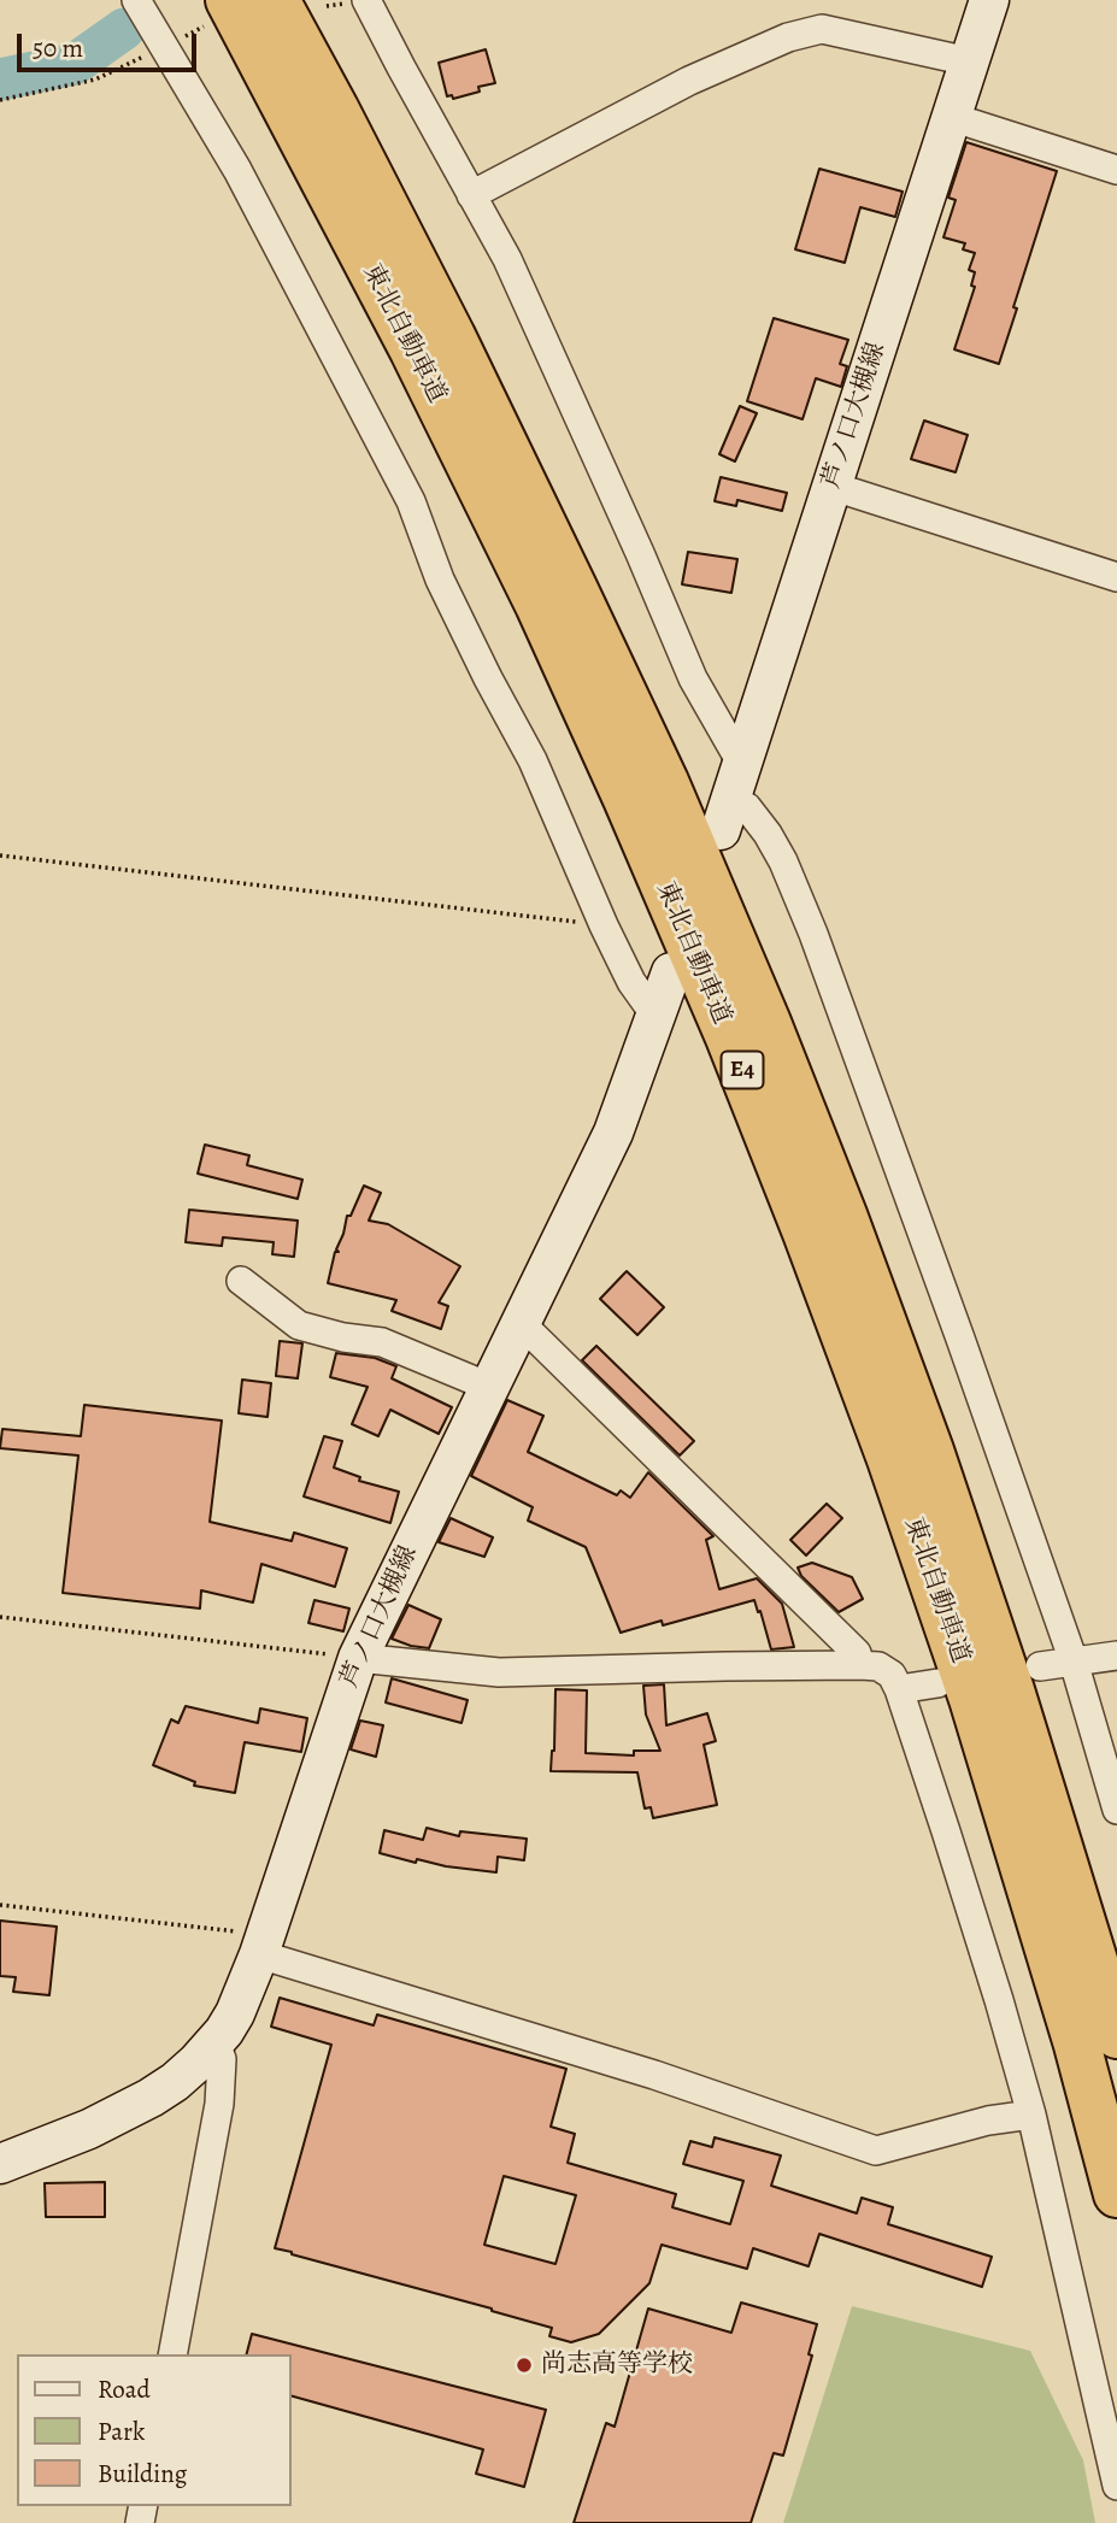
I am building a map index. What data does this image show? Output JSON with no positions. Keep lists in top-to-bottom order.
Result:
{
  "streets": {
    "highway": ["東北自動車道", "E4"],
    "main road": ["芦ノ口大槻線"]
  },
  "places": ["尚志高等学校"],
  "legend": ["Road", "Park", "Building"],
  "scale_bar": "50 m"
}
